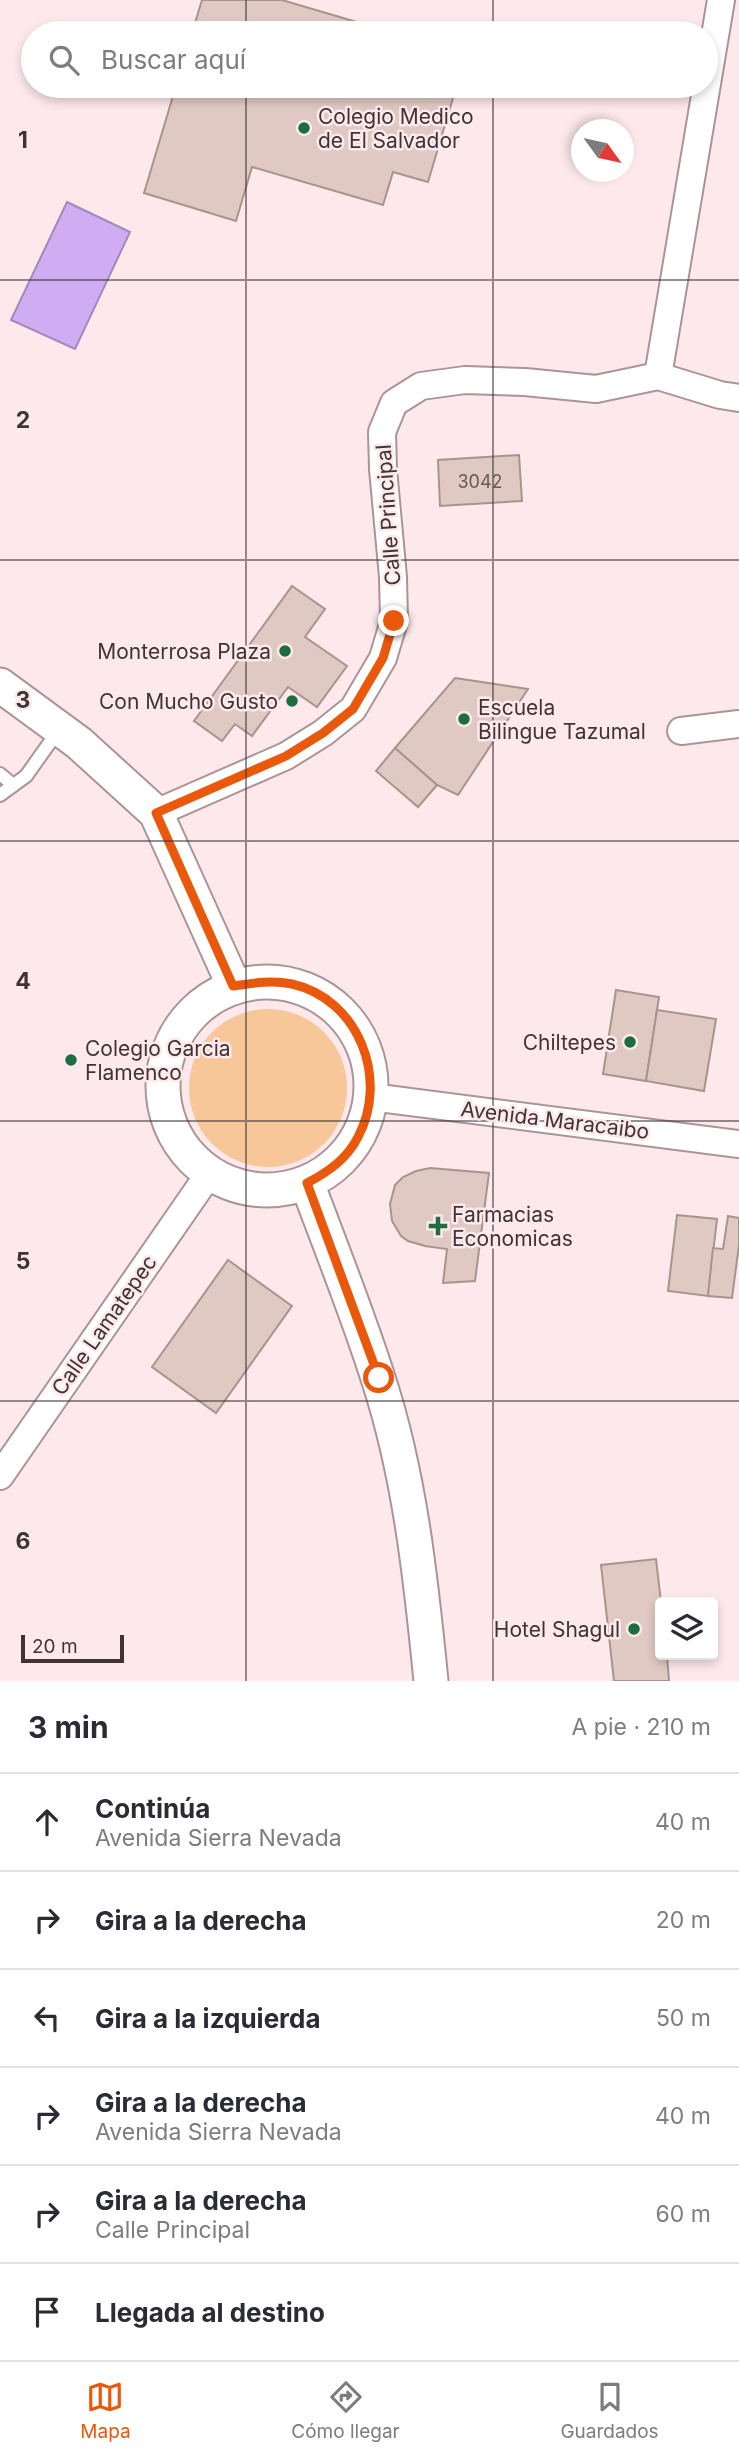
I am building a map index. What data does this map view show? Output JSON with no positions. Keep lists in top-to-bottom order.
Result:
{
  "streets": {
    "street": ["Calle Principal", "Avenida Maracaibo", "Calle Lamatepec"]
  },
  "crossings": [
    ["Avenida Maracaibo", "Calle Lamatepec"]
  ],
  "places": {
    "other": [
      "Colegio Medico de El Salvador",
      "Monterrosa Plaza",
      "Con Mucho Gusto",
      "Escuela Bilingue Tazumal",
      "Chiltepes",
      "Colegio Garcia Flamenco",
      "Hotel Shagul"
    ],
    "health": ["Farmacias Economicas"]
  },
  "house_numbers": ["3042"],
  "scale_bar": "20 m",
  "north": "bottom right",
  "page": {
    "search": "Buscar aquí",
    "scale": "20 m",
    "heading": ["3 min", "A pie · 210 m"],
    "list": [
      ["Continúa", "Avenida Sierra Nevada", "40 m"],
      ["Gira a la derecha", "20 m"],
      ["Gira a la izquierda", "50 m"],
      ["Gira a la derecha", "Avenida Sierra Nevada", "40 m"],
      ["Gira a la derecha", "Calle Principal", "60 m"],
      "Llegada al destino"
    ],
    "nav": ["Mapa", "Cómo llegar", "Guardados"]
  },
  "grid": {
    "rows": [
      "1",
      "2",
      "3",
      "4",
      "5",
      "6"
    ]
  }
}
